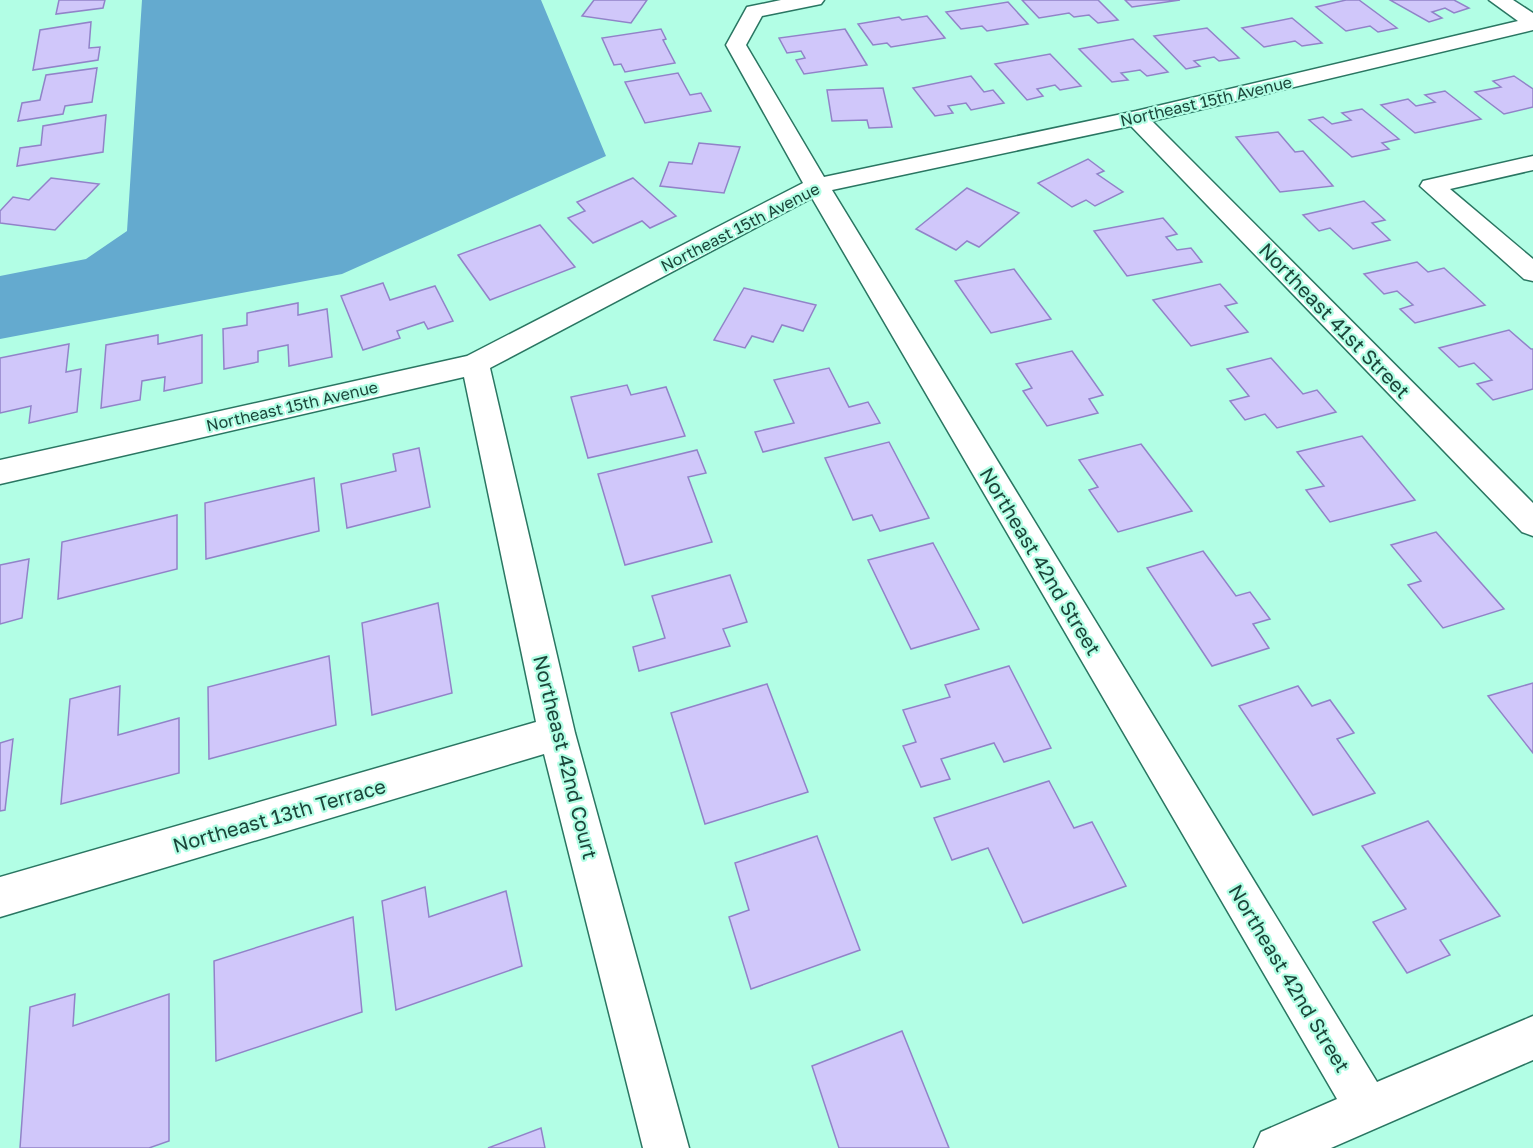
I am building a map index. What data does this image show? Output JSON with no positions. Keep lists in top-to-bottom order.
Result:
{
  "streets": {
    "street": [
      "Northeast 15th Avenue",
      "Northeast 41st Street",
      "Northeast 42nd Street",
      "Northeast 42nd Court",
      "Northeast 13th Terrace"
    ]
  },
  "crossings": [
    ["Northeast 15th Avenue", "Northeast 41st Street"],
    ["Northeast 15th Avenue", "Northeast 42nd Street"],
    ["Northeast 15th Avenue", "Northeast 42nd Court"],
    ["Northeast 42nd Court", "Northeast 13th Terrace"]
  ]
}
